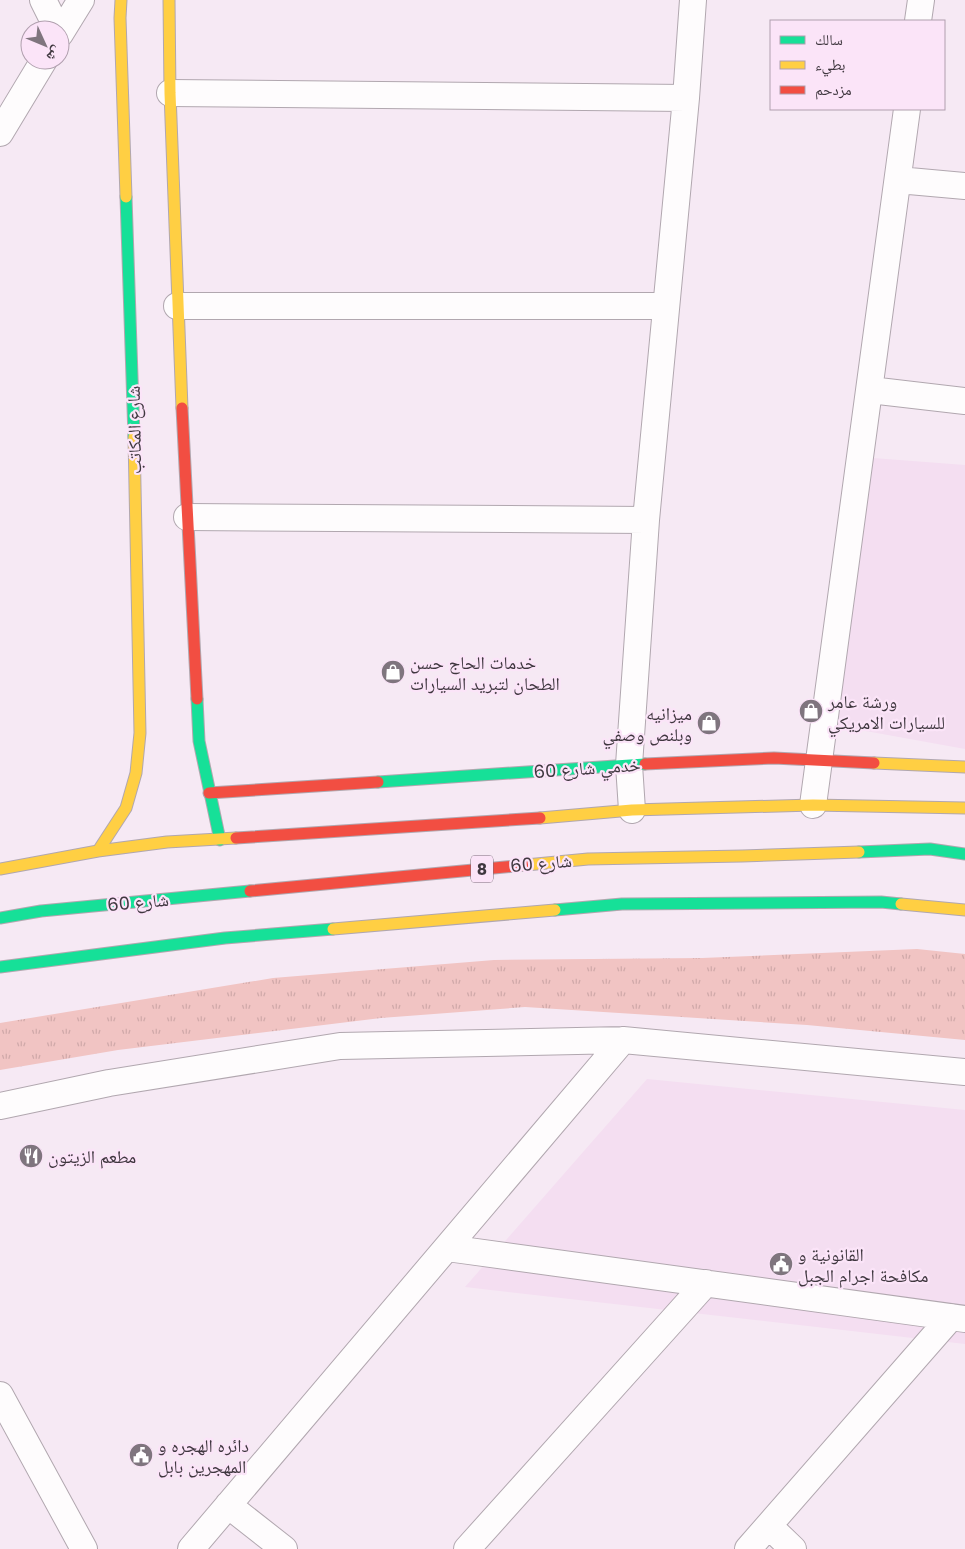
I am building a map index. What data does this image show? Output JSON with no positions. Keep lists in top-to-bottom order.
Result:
{
  "streets": {
    "main road": [
      "شارع المکاتب",
      "خدمي شارع 60",
      "شارع 60",
      "8"
    ]
  },
  "places": {
    "shop": ["خدمات الحاج حسن الطحان لتبريد السيارات", "ورشة عامر للسيارات الامريكي", "ميزانيه وبلنص وصفي"],
    "restaurant": ["مطعم الزيتون"],
    "public building": ["القانونية و مكافحة اجرام الجبل", "دائره الهجره و المهجرين بابل"]
  },
  "legend": ["سالك", "بطيء", "مزدحم"],
  "north": "bottom right"
}
